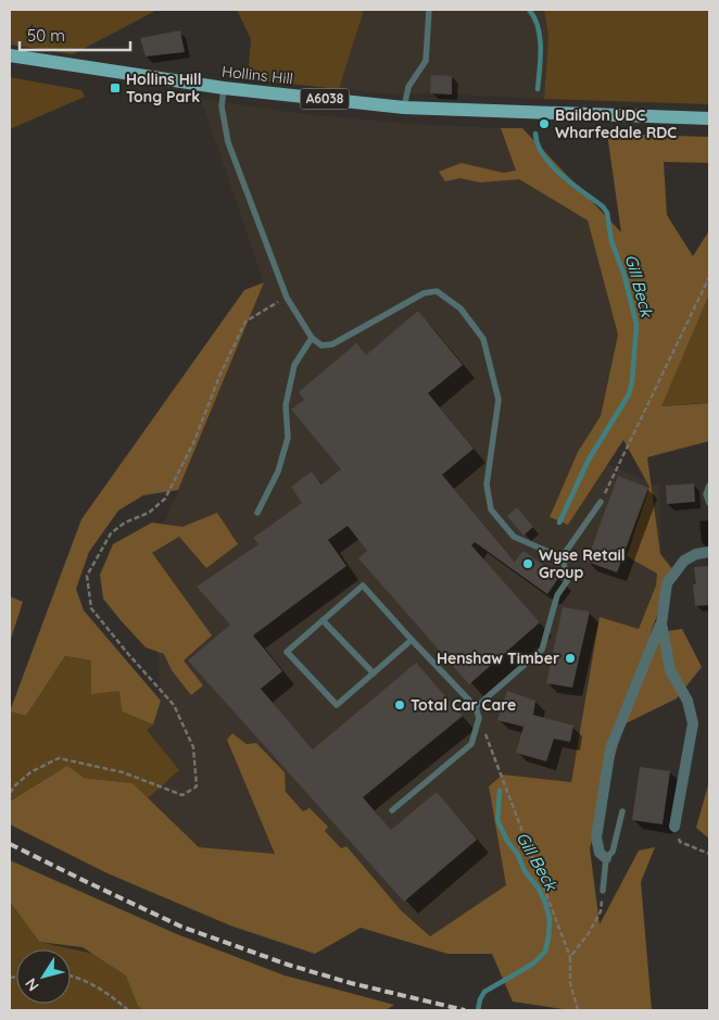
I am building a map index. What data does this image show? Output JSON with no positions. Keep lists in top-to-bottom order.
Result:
{
  "streets": {
    "main road": ["Hollins Hill", "A6038"]
  },
  "water": ["Gill Beck"],
  "places": {
    "transit": ["Hollins Hill Tong Park"],
    "other": [
      "Baildon UDC Wharfedale RDC",
      "Wyse Retail Group",
      "Henshaw Timber",
      "Total Car Care"
    ]
  },
  "scale_bar": "50 m",
  "north": "bottom left"
}
